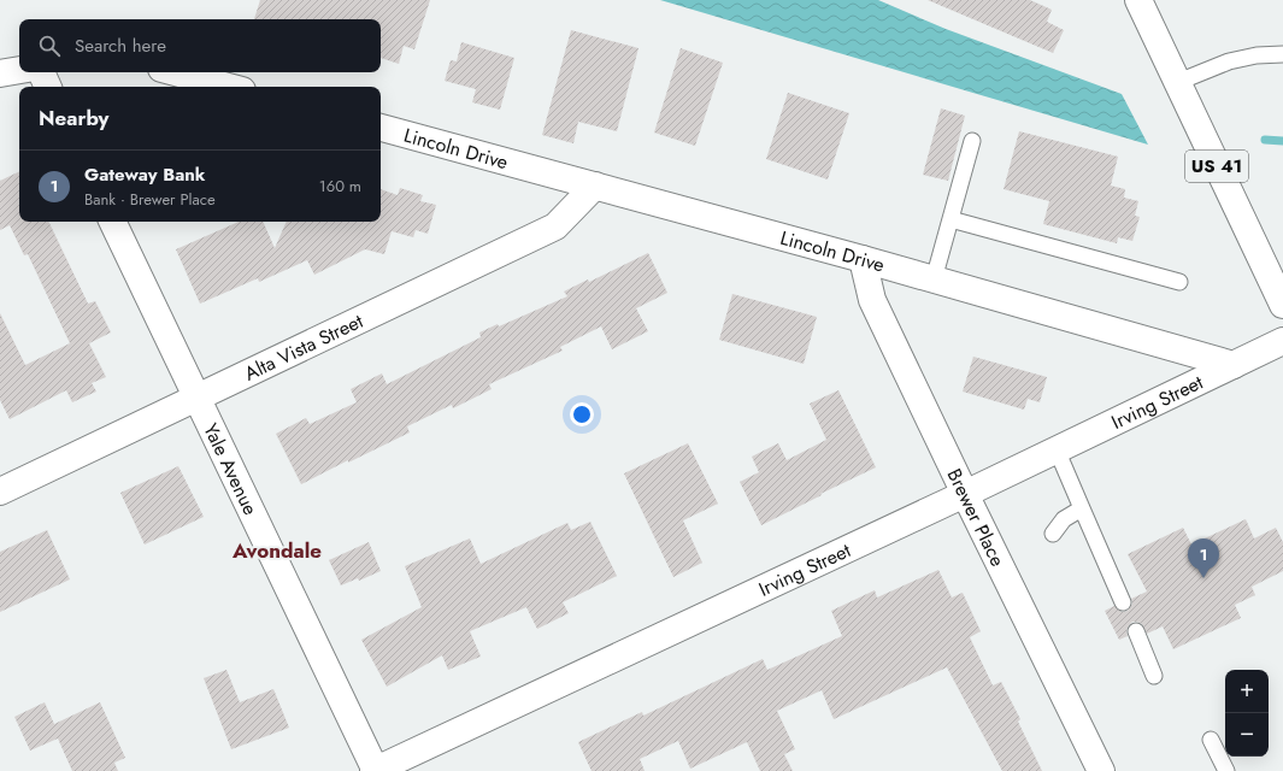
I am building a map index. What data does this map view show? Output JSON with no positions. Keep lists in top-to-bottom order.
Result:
{
  "streets": {
    "street": [
      "Lincoln Drive",
      "US 41",
      "Alta Vista Street",
      "Irving Street",
      "Yale Avenue",
      "Brewer Place"
    ]
  },
  "crossings": [
    ["Lincoln Drive", "Alta Vista Street"],
    ["Lincoln Drive", "Irving Street"],
    ["Lincoln Drive", "Brewer Place"],
    ["Alta Vista Street", "Yale Avenue"],
    ["Irving Street", "Yale Avenue"],
    ["Irving Street", "Brewer Place"]
  ],
  "districts": ["Avondale"],
  "page": {
    "search": "Search here",
    "heading": "Nearby",
    "list": [
      {
        "mark": "1",
        "name": "Gateway Bank",
        "note": "Bank · Brewer Place",
        "value": "160 m"
      }
    ],
    "pins": "1",
    "map_buttons": ["+", "−"]
  }
}
